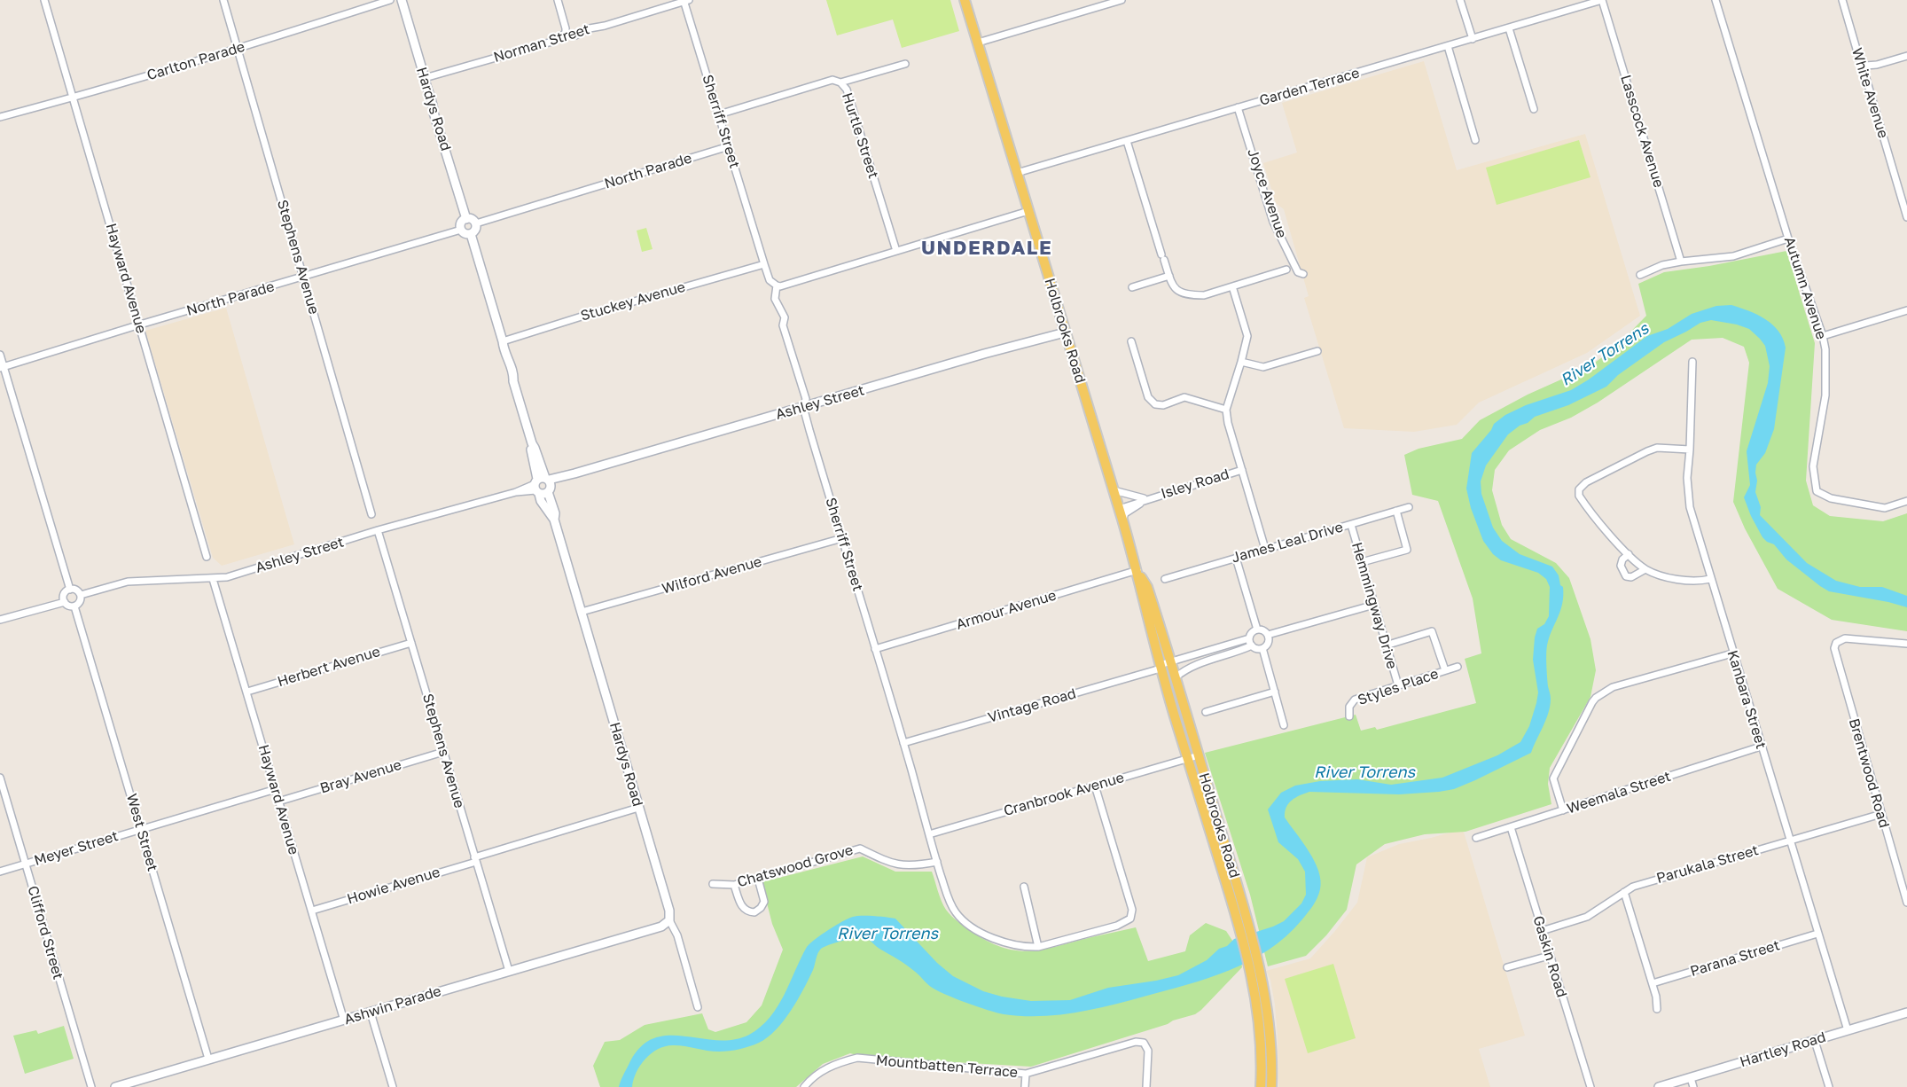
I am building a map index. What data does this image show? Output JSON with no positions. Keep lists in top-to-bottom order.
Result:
{
  "streets": {
    "main road": ["Holbrooks Road"],
    "street": [
      "Norman Street",
      "Carlton Parade",
      "Garden Terrace",
      "White Avenue",
      "Hardys Road",
      "Sherriff Street",
      "Lasscock Avenue",
      "Hurtle Street",
      "North Parade",
      "Joyce Avenue",
      "Stephens Avenue",
      "Hayward Avenue",
      "Autumn Avenue",
      "Stuckey Avenue",
      "Ashley Street",
      "Isley Road",
      "James Leal Drive",
      "Wilford Avenue",
      "Hemmingway Drive",
      "Armour Avenue",
      "Herbert Avenue",
      "Styles Place",
      "Kanbara Street",
      "Vintage Road",
      "Brentwood Road",
      "Bray Avenue",
      "Weemala Street",
      "Cranbrook Avenue",
      "West Street",
      "Meyer Street",
      "Parukala Street",
      "Chatswood Grove",
      "Howie Avenue",
      "Clifford Street",
      "Gaskin Road",
      "Parana Street",
      "Ashwin Parade",
      "Hartley Road",
      "Mountbatten Terrace"
    ]
  },
  "crossings": [
    ["Norman Street", "Hardys Road"],
    ["Norman Street", "Sherriff Street"],
    ["Carlton Parade", "Stephens Avenue"],
    ["Carlton Parade", "Hayward Avenue"],
    ["Garden Terrace", "Lasscock Avenue"],
    ["Garden Terrace", "Joyce Avenue"],
    ["Garden Terrace", "Holbrooks Road"],
    ["Hardys Road", "North Parade"],
    ["Hardys Road", "Stuckey Avenue"],
    ["Hardys Road", "Ashley Street"],
    ["Hardys Road", "Wilford Avenue"],
    ["Hardys Road", "Howie Avenue"],
    ["Hardys Road", "Ashwin Parade"],
    ["Sherriff Street", "Hurtle Street"],
    ["Sherriff Street", "North Parade"],
    ["Sherriff Street", "Stuckey Avenue"],
    ["Sherriff Street", "Ashley Street"],
    ["Sherriff Street", "Wilford Avenue"],
    ["Sherriff Street", "Armour Avenue"],
    ["Sherriff Street", "Vintage Road"],
    ["Sherriff Street", "Cranbrook Avenue"],
    ["Sherriff Street", "Chatswood Grove"],
    ["North Parade", "Stephens Avenue"],
    ["North Parade", "Hayward Avenue"],
    ["Stephens Avenue", "Ashley Street"],
    ["Stephens Avenue", "Herbert Avenue"],
    ["Stephens Avenue", "Bray Avenue"],
    ["Stephens Avenue", "Howie Avenue"],
    ["Stephens Avenue", "Ashwin Parade"],
    ["Hayward Avenue", "Ashley Street"],
    ["Hayward Avenue", "Herbert Avenue"],
    ["Hayward Avenue", "Bray Avenue"],
    ["Hayward Avenue", "Meyer Street"],
    ["Hayward Avenue", "Howie Avenue"],
    ["Hayward Avenue", "Ashwin Parade"],
    ["Holbrooks Road", "Ashley Street"],
    ["Holbrooks Road", "Isley Road"],
    ["Holbrooks Road", "Armour Avenue"],
    ["Holbrooks Road", "Vintage Road"],
    ["Holbrooks Road", "Cranbrook Avenue"],
    ["Ashley Street", "West Street"],
    ["James Leal Drive", "Hemmingway Drive"],
    ["Hemmingway Drive", "Styles Place"],
    ["Kanbara Street", "Weemala Street"],
    ["Kanbara Street", "Parukala Street"],
    ["Kanbara Street", "Parana Street"],
    ["Kanbara Street", "Hartley Road"],
    ["Brentwood Road", "Parukala Street"],
    ["Weemala Street", "Gaskin Road"],
    ["West Street", "Meyer Street"],
    ["West Street", "Ashwin Parade"],
    ["Meyer Street", "Clifford Street"],
    ["Parukala Street", "Gaskin Road"]
  ],
  "districts": ["UNDERDALE"],
  "water": ["River Torrens"]
}
